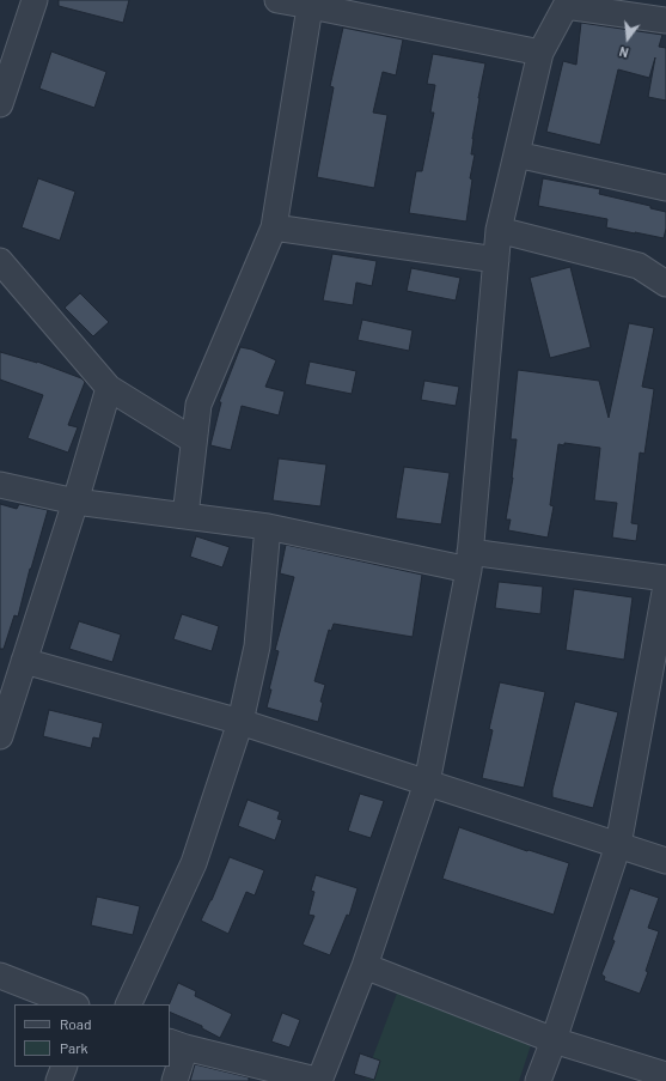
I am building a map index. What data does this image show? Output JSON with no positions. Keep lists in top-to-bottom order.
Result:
{
  "legend": ["Road", "Park"],
  "north": "bottom"
}
